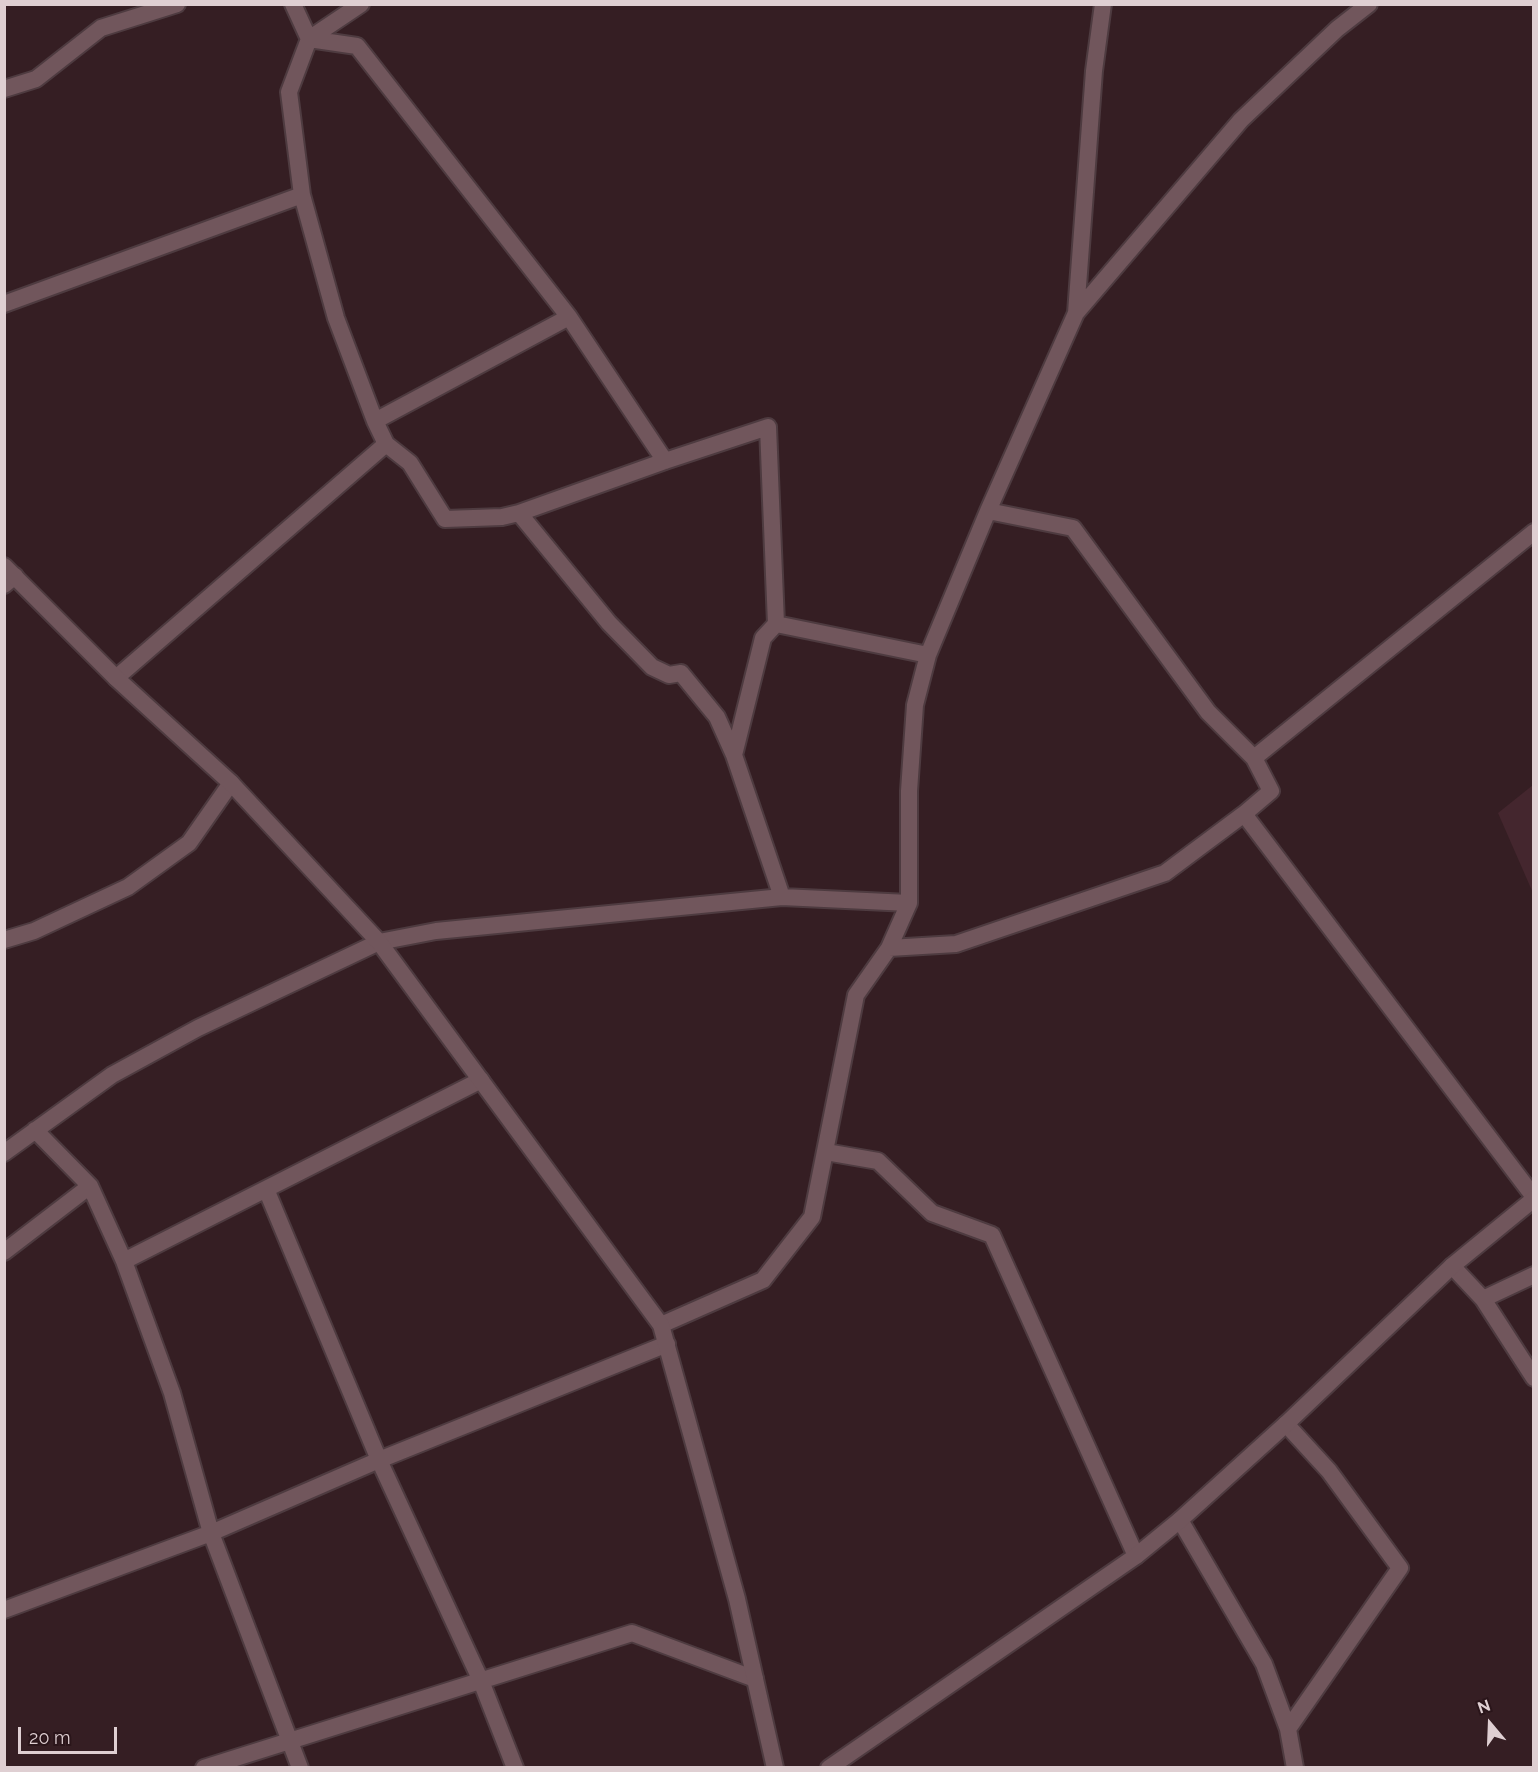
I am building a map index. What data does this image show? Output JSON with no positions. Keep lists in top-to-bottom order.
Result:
{
  "scale_bar": "20 m",
  "north": "top"
}
